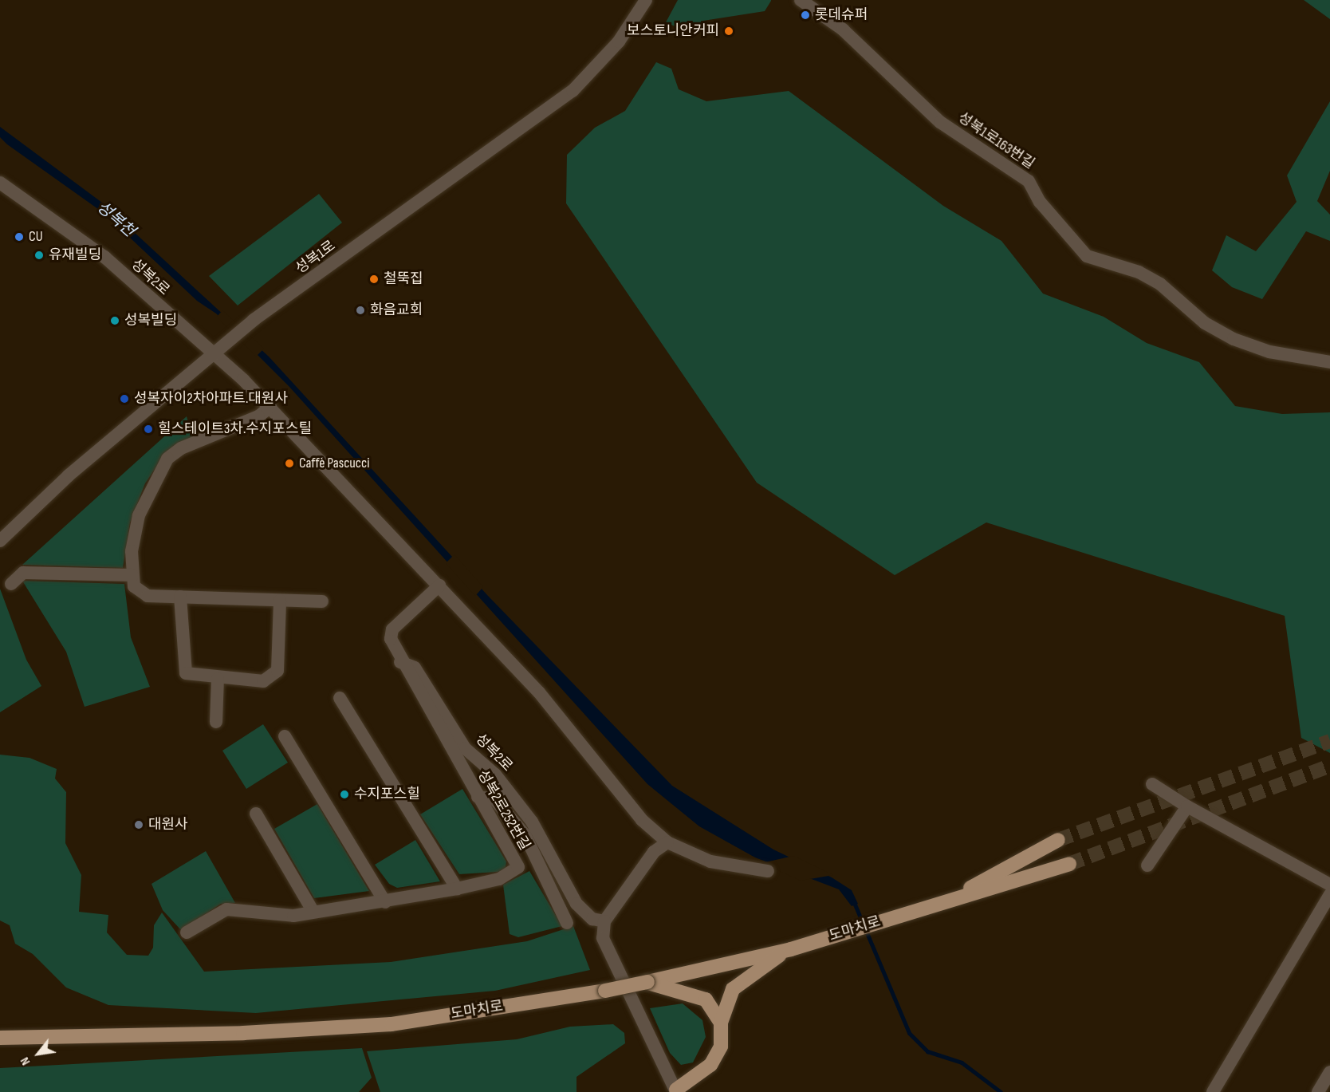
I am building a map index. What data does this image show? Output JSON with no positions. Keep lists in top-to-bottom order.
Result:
{
  "streets": {
    "main road": ["도마치로"],
    "street": [
      "성복1로163번길",
      "성복1로",
      "성복2로",
      "성복2로252번길"
    ]
  },
  "crossings": [
    ["성복1로", "성복2로"],
    ["성복2로", "성복2로252번길"]
  ],
  "water": ["성복천"],
  "places": [
    "롯데슈퍼",
    "보스토니안커피",
    "CU",
    "유재빌딩",
    "철뚝집",
    "화음교회",
    "성복빌딩",
    "성복자이2차아파트.대원사",
    "힐스테이트3차.수지포스틸",
    "Caffè Pascucci",
    "수지포스힐",
    "대원사"
  ],
  "north": "bottom left"
}
